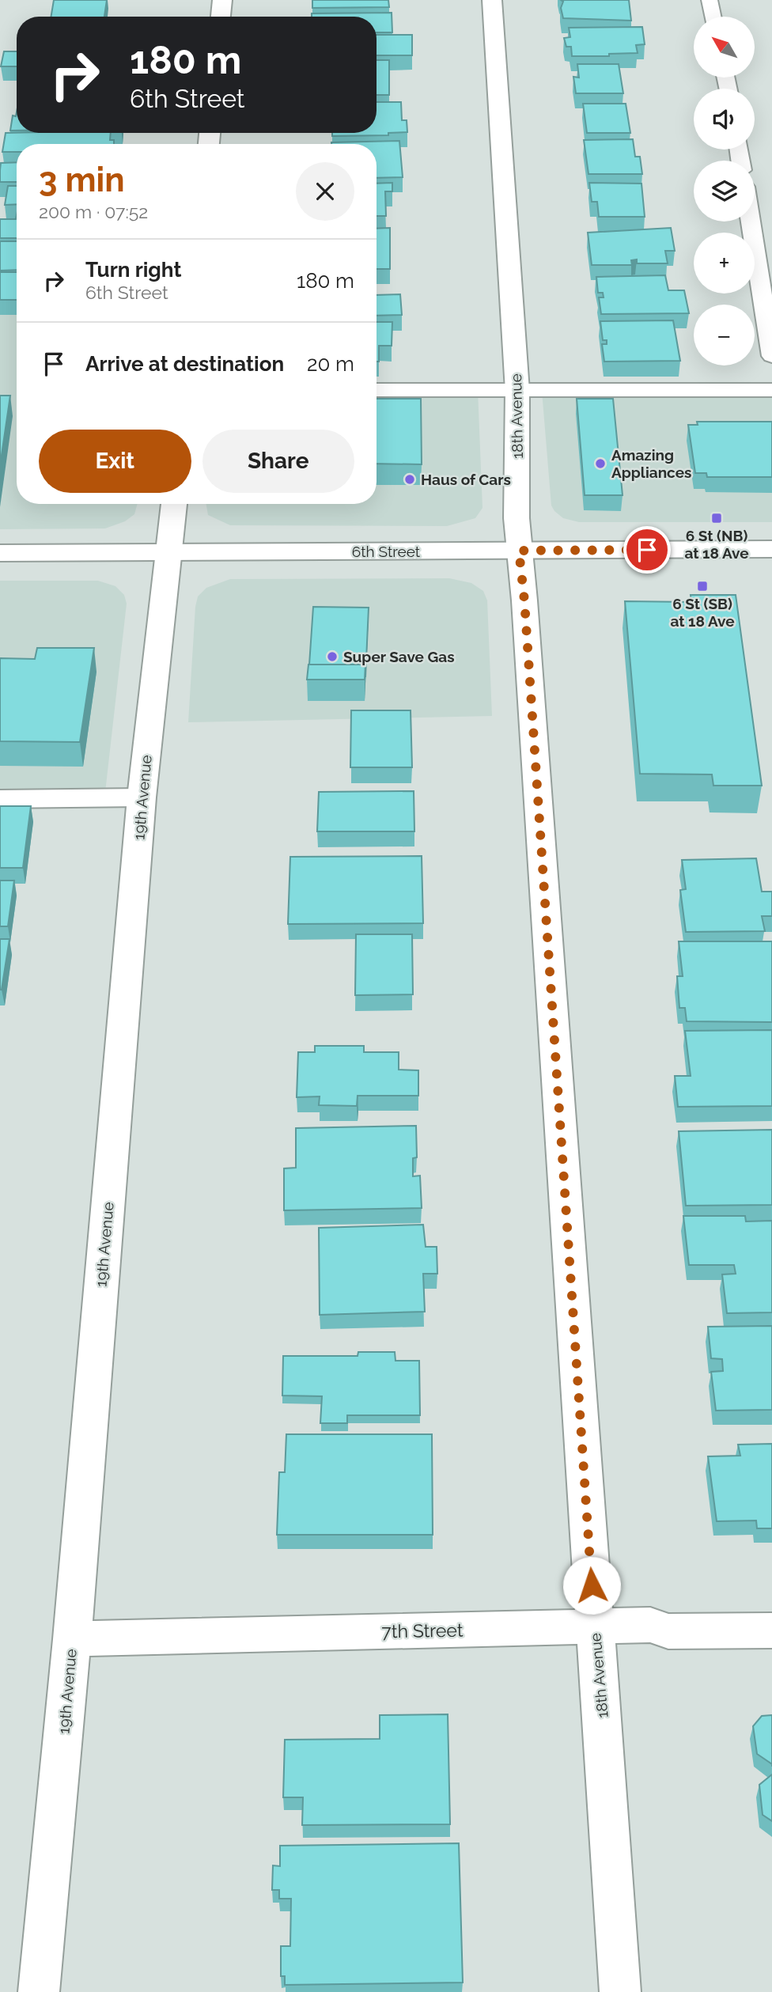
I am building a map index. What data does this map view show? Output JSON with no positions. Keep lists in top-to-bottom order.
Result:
{
  "streets": {
    "street": [
      "18th Avenue",
      "6th Street",
      "19th Avenue",
      "7th Street"
    ]
  },
  "crossings": [
    ["18th Avenue", "6th Street"],
    ["18th Avenue", "7th Street"],
    ["6th Street", "19th Avenue"],
    ["19th Avenue", "7th Street"]
  ],
  "places": {
    "other": ["Amazing Appliances", "Haus of Cars", "Super Save Gas"],
    "transit": ["6 St (NB) at 18 Ave", "6 St (SB) at 18 Ave"]
  },
  "north": "top left",
  "page": {
    "map_buttons": ["+", "−"],
    "turn": ["180 m", "6th Street"],
    "heading": ["3 min", "200 m · 07:52"],
    "list": [
      {
        "name": "Turn right",
        "note": "6th Street",
        "value": "180 m"
      },
      {
        "name": "Arrive at destination",
        "value": "20 m"
      }
    ],
    "buttons": ["Exit", "Share"]
  }
}
